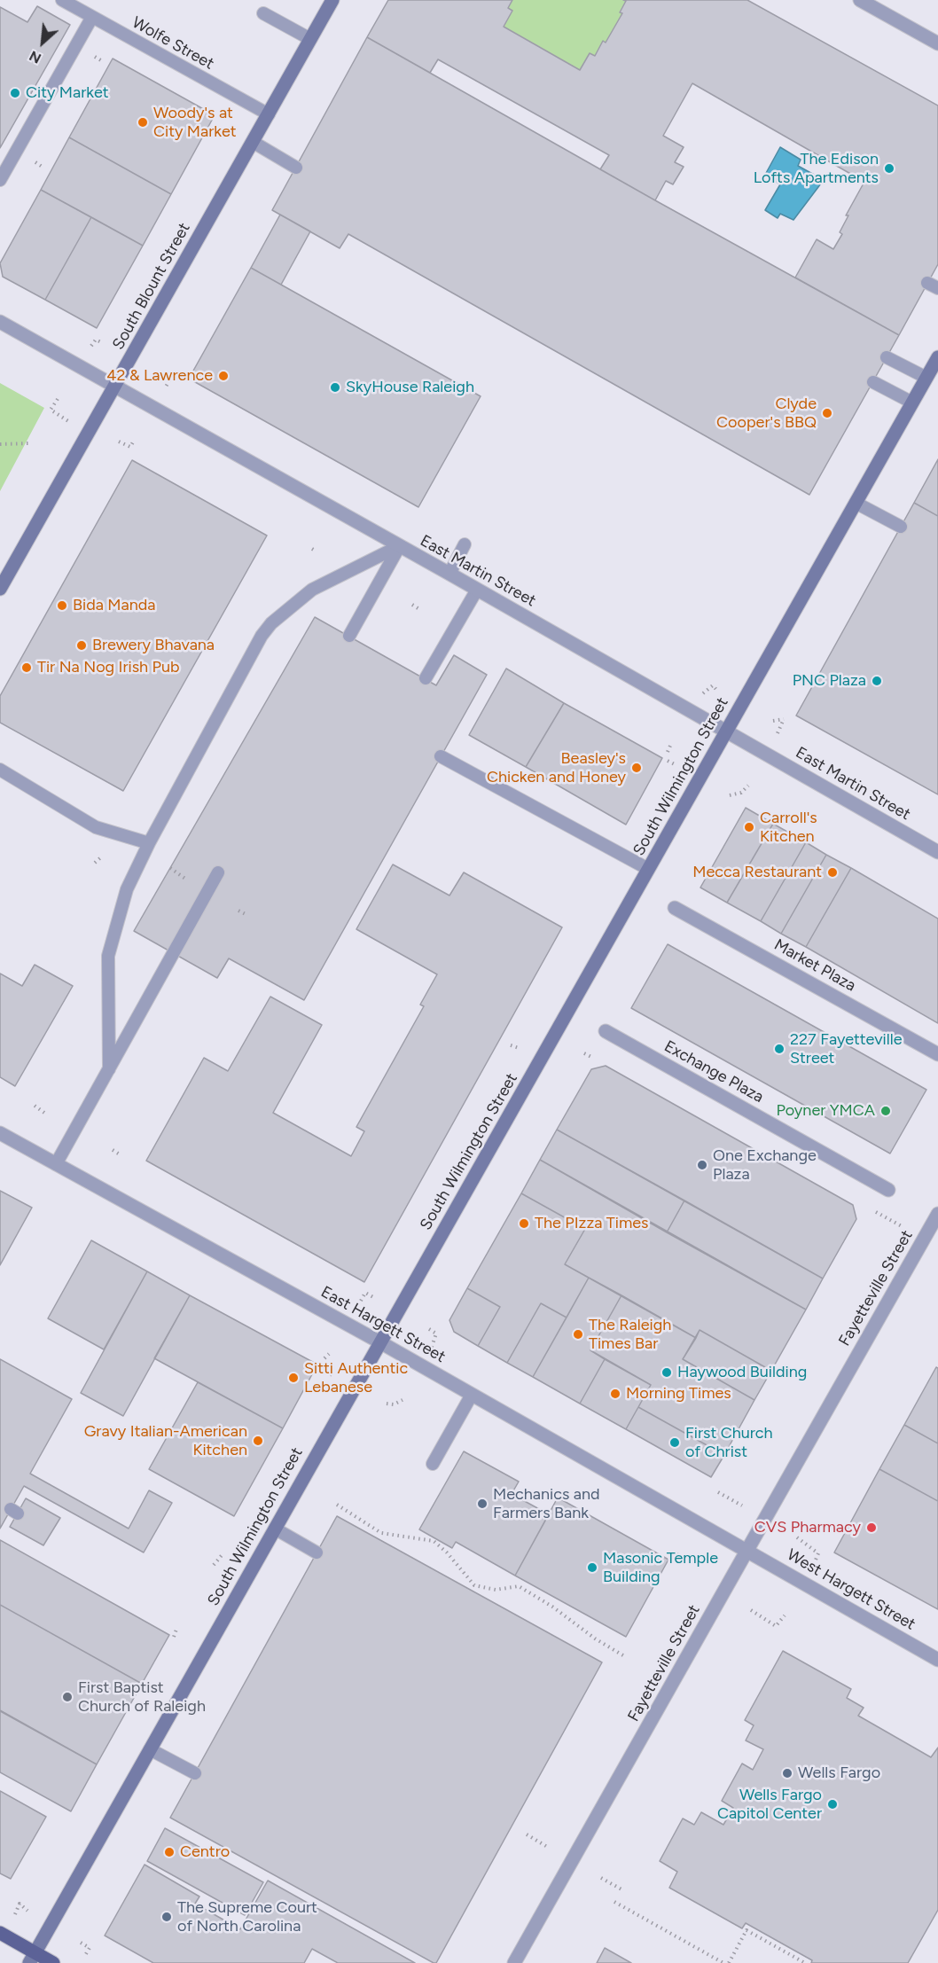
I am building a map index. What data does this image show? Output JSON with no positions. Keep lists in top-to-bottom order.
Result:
{
  "streets": {
    "main road": ["South Blount Street", "South Wilmington Street"],
    "street": [
      "East Martin Street",
      "Market Plaza",
      "Exchange Plaza",
      "Fayetteville Street",
      "East Hargett Street",
      "West Hargett Street"
    ],
    "lane": ["Wolfe Street"]
  },
  "crossings": [
    ["Wolfe Street", "South Blount Street"],
    ["South Blount Street", "East Martin Street"],
    ["East Martin Street", "South Wilmington Street"],
    ["South Wilmington Street", "East Hargett Street"],
    ["Fayetteville Street", "East Hargett Street"],
    ["Fayetteville Street", "West Hargett Street"],
    ["East Hargett Street", "West Hargett Street"]
  ],
  "places": [
    "City Market",
    "Woody's at City Market",
    "The Edison Lofts Apartments",
    "42 & Lawrence",
    "SkyHouse Raleigh",
    "Clyde Cooper's BBQ",
    "Bida Manda",
    "Brewery Bhavana",
    "Tir Na Nog Irish Pub",
    "PNC Plaza",
    "Beasley's Chicken and Honey",
    "Carroll's Kitchen",
    "Mecca Restaurant",
    "227 Fayetteville Street",
    "Poyner YMCA",
    "One Exchange Plaza",
    "The PIzza Times",
    "The Raleigh Times Bar",
    "Haywood Building",
    "Sitti Authentic Lebanese",
    "Morning Times",
    "Gravy Italian-American Kitchen",
    "First Church of Christ",
    "Mechanics and Farmers Bank",
    "CVS Pharmacy",
    "Masonic Temple Building",
    "First Baptist Church of Raleigh",
    "Wells Fargo",
    "Wells Fargo Capitol Center",
    "Centro",
    "The Supreme Court of North Carolina"
  ],
  "north": "bottom left"
}
